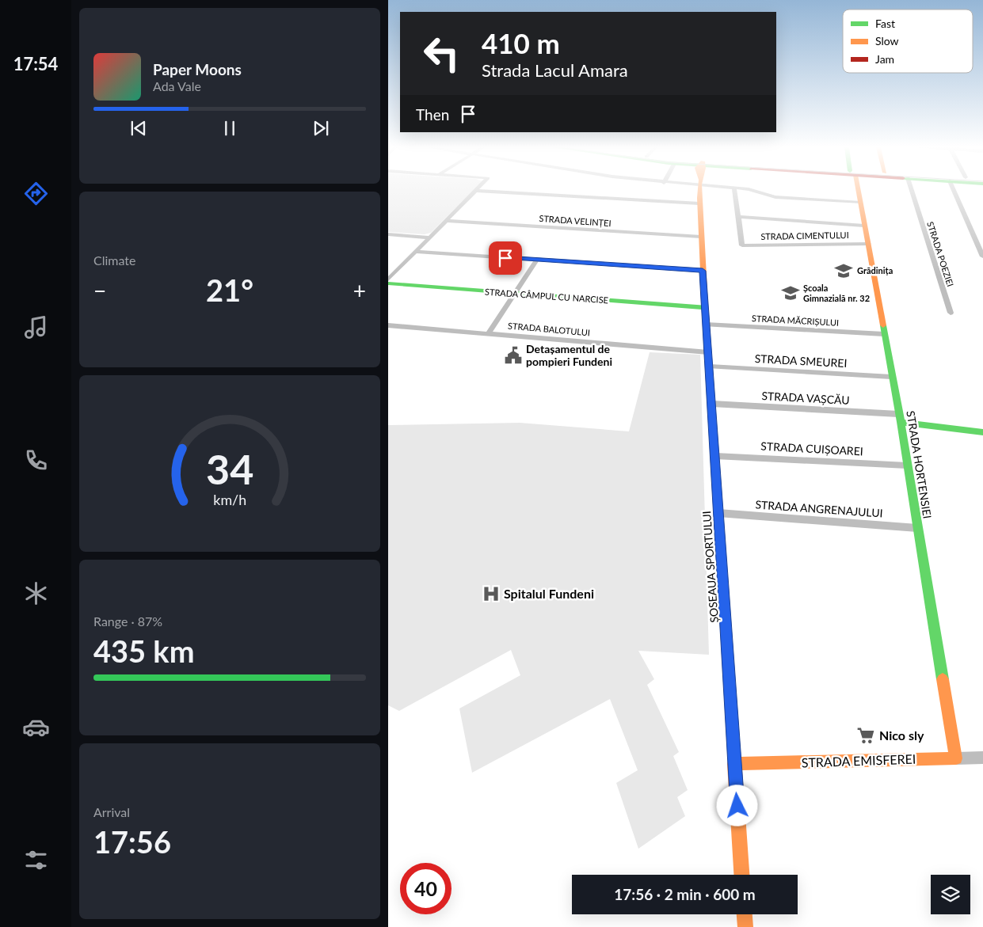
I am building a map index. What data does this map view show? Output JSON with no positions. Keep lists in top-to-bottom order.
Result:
{
  "streets": {
    "street": [
      "STRADA VELINȚEI",
      "STRADA CIMENTULUI",
      "STRADA POEZIEI",
      "STRADA CÂMPUL CU NARCISE",
      "STRADA MĂCRIȘULUI",
      "STRADA BALOTULUI",
      "STRADA SMEUREI",
      "STRADA VAȘCĂU",
      "STRADA CUIȘOAREI",
      "STRADA HORTENSIEI",
      "STRADA ANGRENAJULUI",
      "ȘOSEAUA SPORTULUI",
      "STRADA EMISFEREI"
    ]
  },
  "crossings": [
    ["STRADA VELINȚEI", "ȘOSEAUA SPORTULUI"],
    ["STRADA CIMENTULUI", "STRADA HORTENSIEI"],
    ["STRADA CÂMPUL CU NARCISE", "ȘOSEAUA SPORTULUI"],
    ["STRADA MĂCRIȘULUI", "STRADA HORTENSIEI"],
    ["STRADA MĂCRIȘULUI", "ȘOSEAUA SPORTULUI"],
    ["STRADA BALOTULUI", "ȘOSEAUA SPORTULUI"],
    ["STRADA SMEUREI", "STRADA HORTENSIEI"],
    ["STRADA SMEUREI", "ȘOSEAUA SPORTULUI"],
    ["STRADA VAȘCĂU", "STRADA HORTENSIEI"],
    ["STRADA VAȘCĂU", "ȘOSEAUA SPORTULUI"],
    ["STRADA CUIȘOAREI", "STRADA HORTENSIEI"],
    ["STRADA CUIȘOAREI", "ȘOSEAUA SPORTULUI"],
    ["STRADA HORTENSIEI", "STRADA ANGRENAJULUI"],
    ["STRADA HORTENSIEI", "STRADA EMISFEREI"],
    ["STRADA ANGRENAJULUI", "ȘOSEAUA SPORTULUI"],
    ["ȘOSEAUA SPORTULUI", "STRADA EMISFEREI"]
  ],
  "places": {
    "school or university": ["Grădinița", "Școala Gimnazială nr. 32"],
    "public building": ["Detașamentul de pompieri Fundeni"],
    "hospital": ["Spitalul Fundeni"],
    "supermarket": ["Nico sly"]
  },
  "legend": ["Fast", "Slow", "Jam"],
  "page": {
    "tabs": "17:54",
    "turn": ["410 m", "Strada Lacul Amara"],
    "song": ["Paper Moons", "Ada Vale"],
    "then": "Then",
    "tile": [
      "Climate",
      ["Range · 87%", "435 km"],
      ["Arrival", "17:56"]
    ],
    "heat": ["−", "21°", "+"],
    "limit": "40",
    "trip": "17:56 · 2 min · 600 m",
    "gauge": ["34", "km/h"]
  }
}
